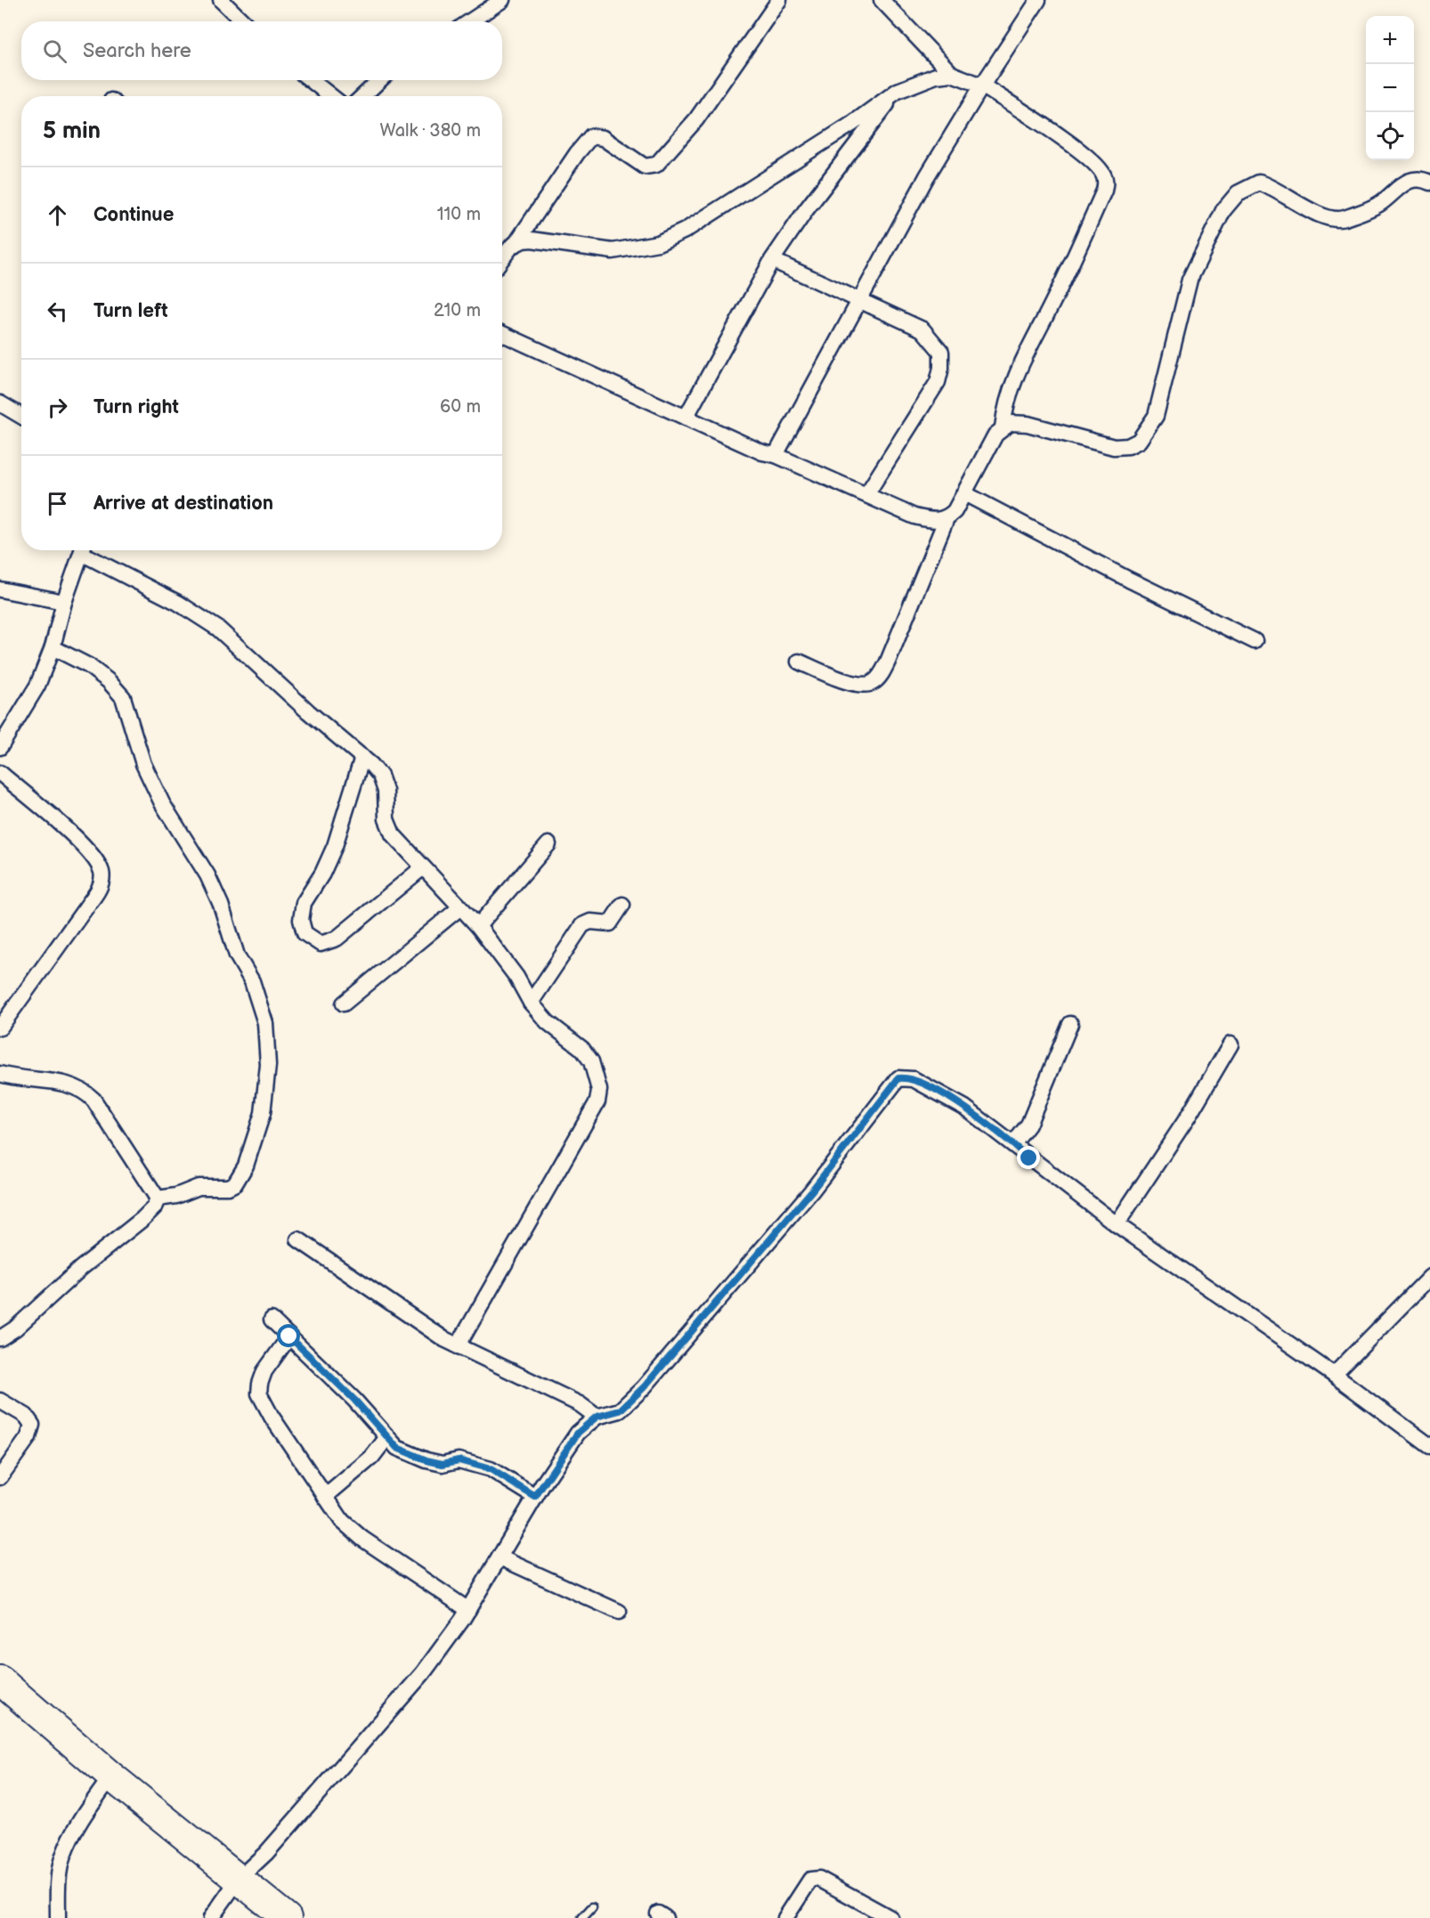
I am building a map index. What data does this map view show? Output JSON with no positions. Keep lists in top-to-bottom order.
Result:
{
  "page": {
    "map_buttons": ["+", "−"],
    "search": "Search here",
    "heading": ["5 min", "Walk · 380 m"],
    "list": [
      ["Continue", "110 m"],
      ["Turn left", "210 m"],
      ["Turn right", "60 m"],
      "Arrive at destination"
    ]
  }
}
